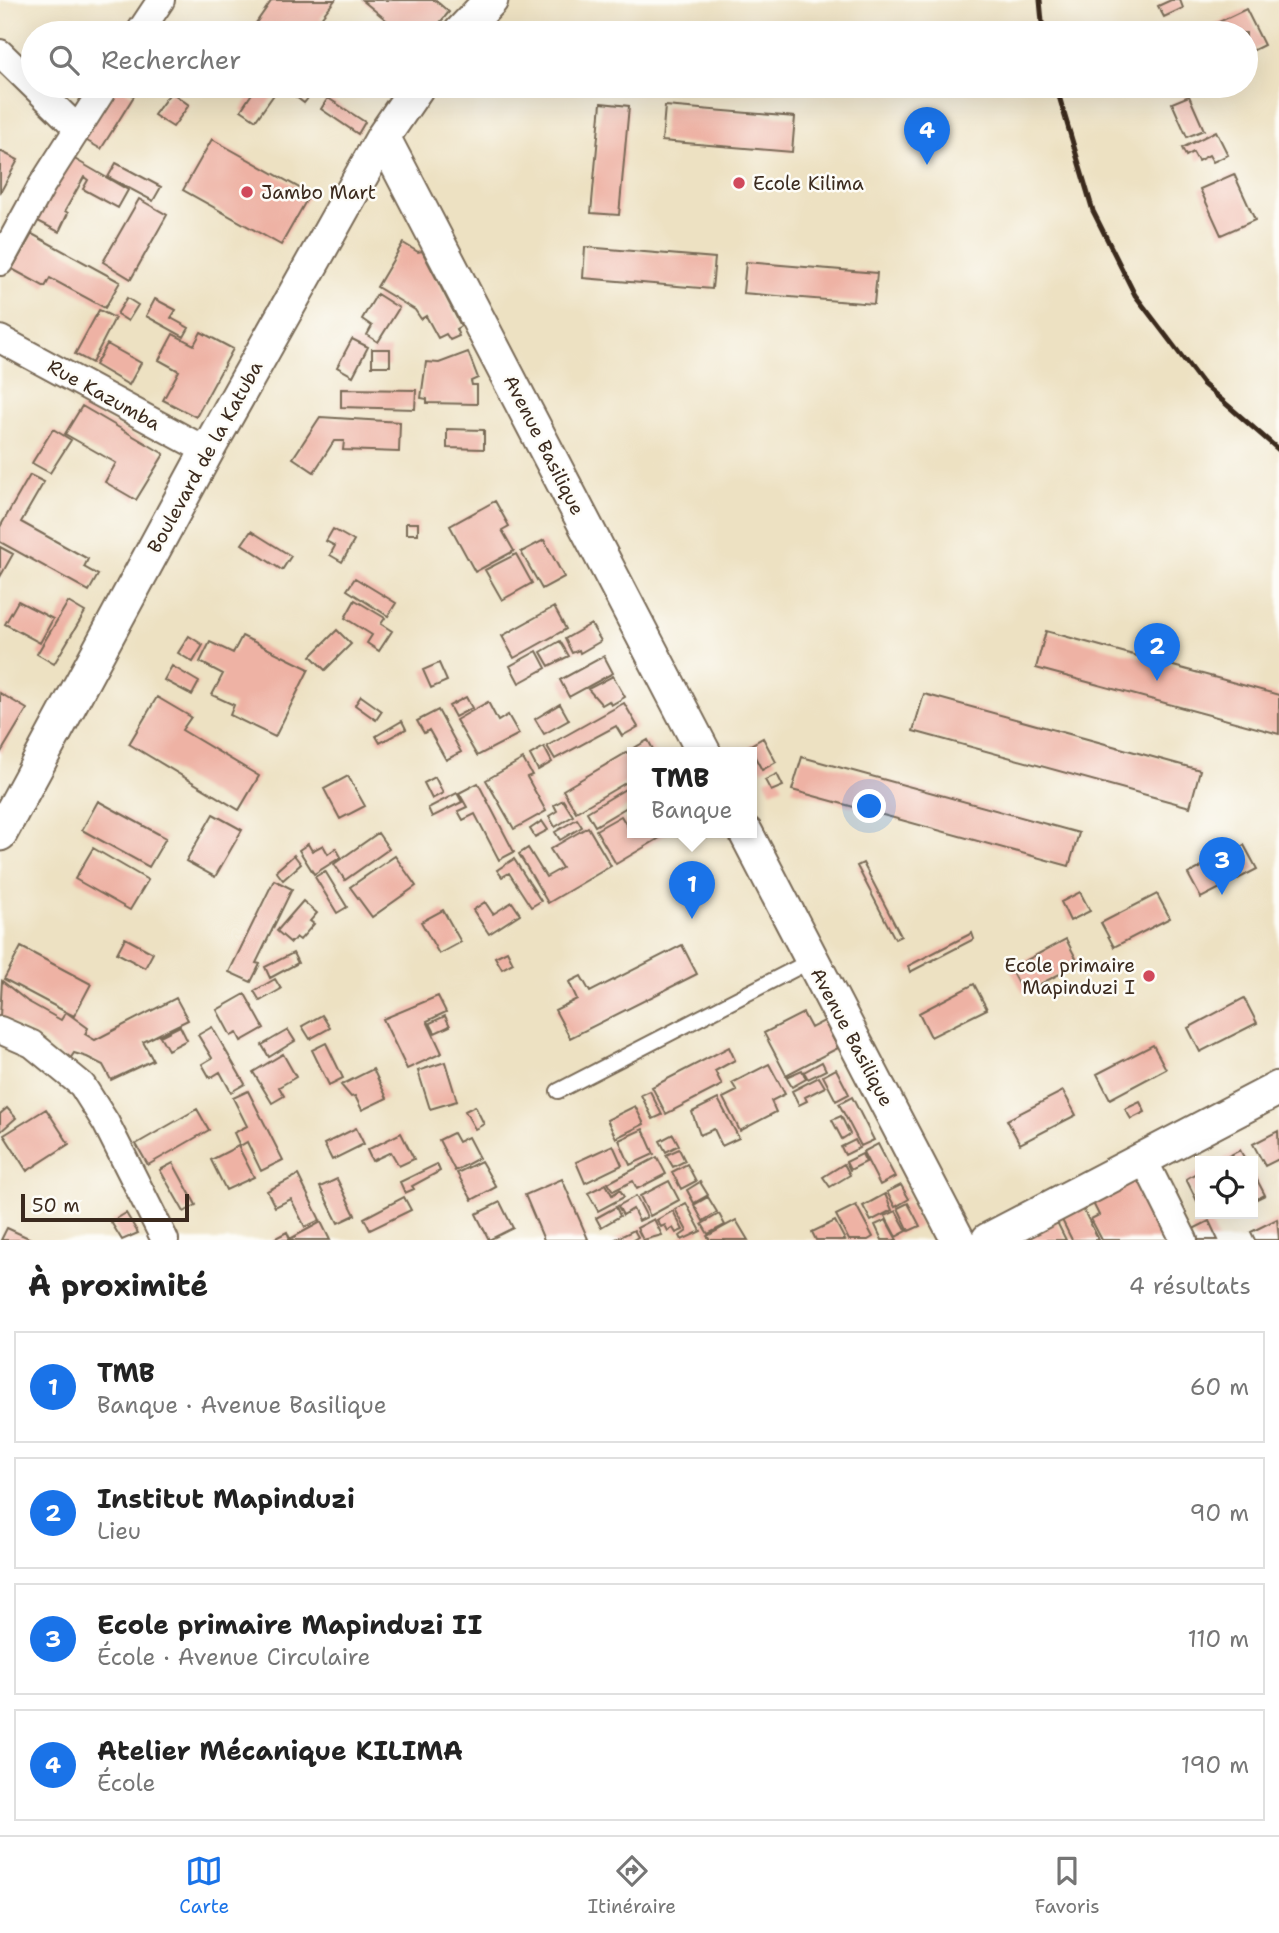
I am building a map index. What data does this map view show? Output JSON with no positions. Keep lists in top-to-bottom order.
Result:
{
  "streets": {
    "street": ["Rue Kazumba", "Avenue Basilique", "Boulevard de la Katuba"]
  },
  "crossings": [
    ["Rue Kazumba", "Boulevard de la Katuba"],
    ["Avenue Basilique", "Boulevard de la Katuba"]
  ],
  "places": ["Ecole Kilima", "Jambo Mart", "Ecole primaire Mapinduzi I"],
  "scale_bar": "50 m",
  "page": {
    "search": "Rechercher",
    "pins": [
      "4",
      "2",
      "3",
      "1"
    ],
    "popup": ["TMB", "Banque"],
    "scale": "50 m",
    "heading": ["À proximité", "4 résultats"],
    "list": [
      {
        "mark": "1",
        "name": "TMB",
        "note": "Banque · Avenue Basilique",
        "value": "60 m"
      },
      {
        "mark": "2",
        "name": "Institut Mapinduzi",
        "note": "Lieu",
        "value": "90 m"
      },
      {
        "mark": "3",
        "name": "Ecole primaire Mapinduzi II",
        "note": "École · Avenue Circulaire",
        "value": "110 m"
      },
      {
        "mark": "4",
        "name": "Atelier Mécanique KILIMA",
        "note": "École",
        "value": "190 m"
      }
    ],
    "nav": ["Carte", "Itinéraire", "Favoris"]
  }
}
